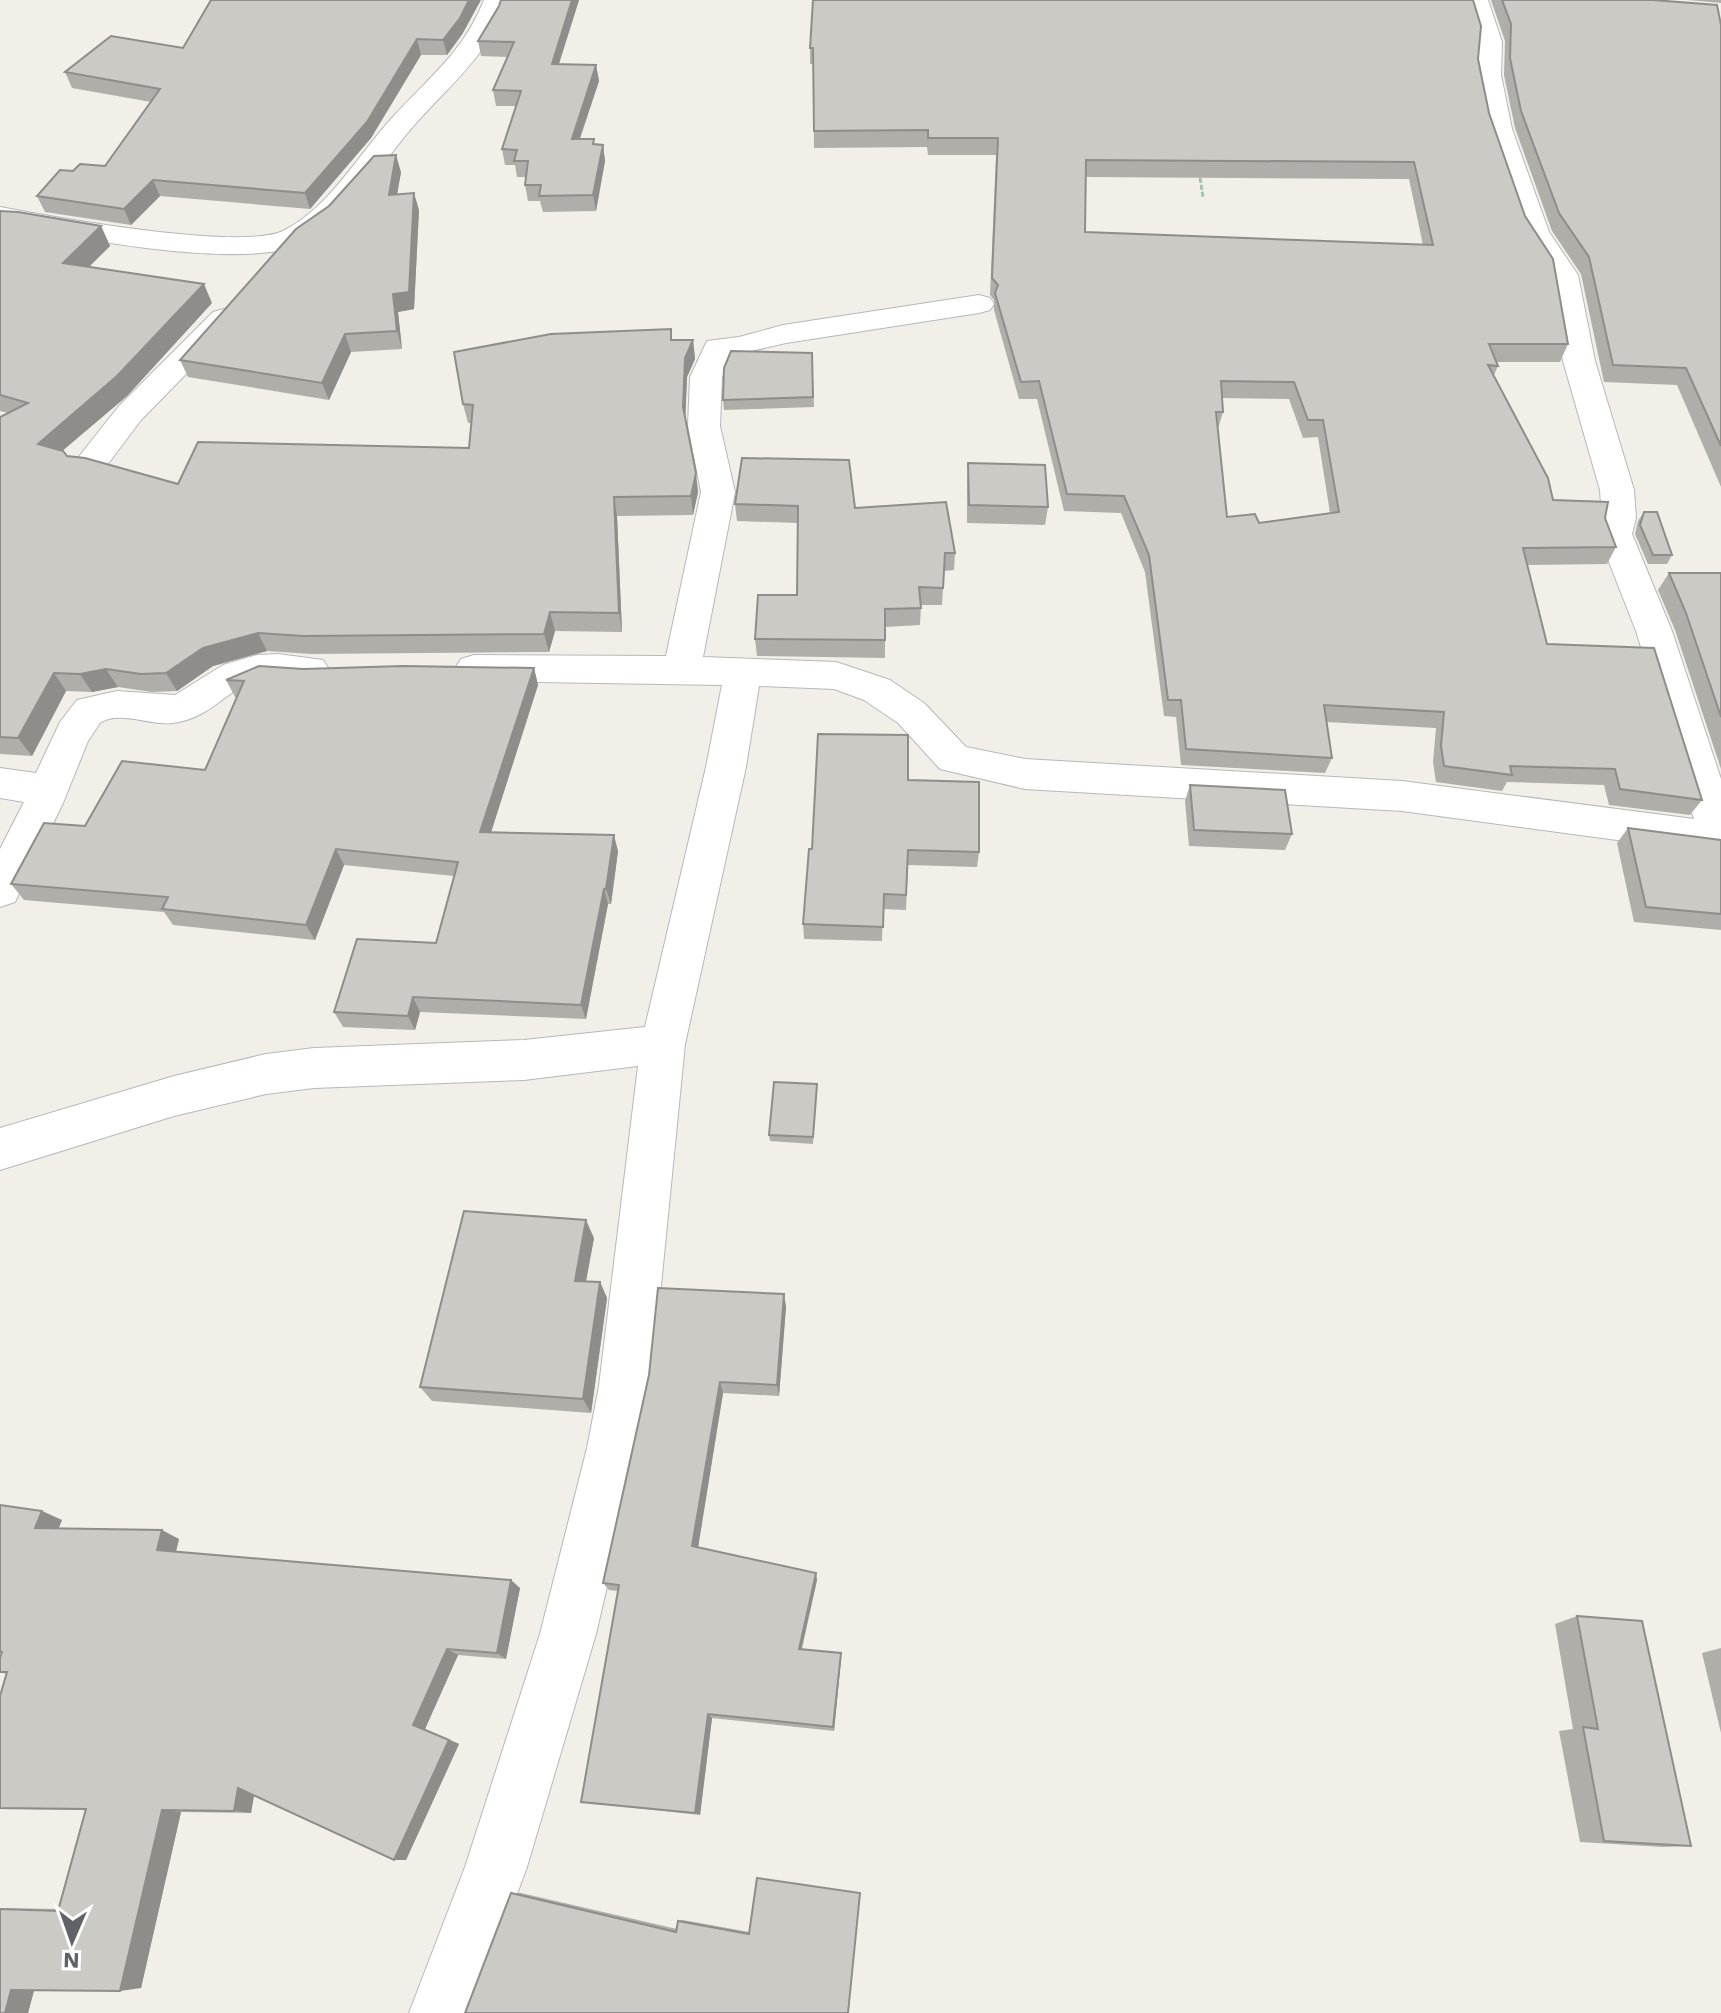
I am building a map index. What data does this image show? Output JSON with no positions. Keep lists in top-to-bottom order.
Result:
{
  "north": "bottom"
}
